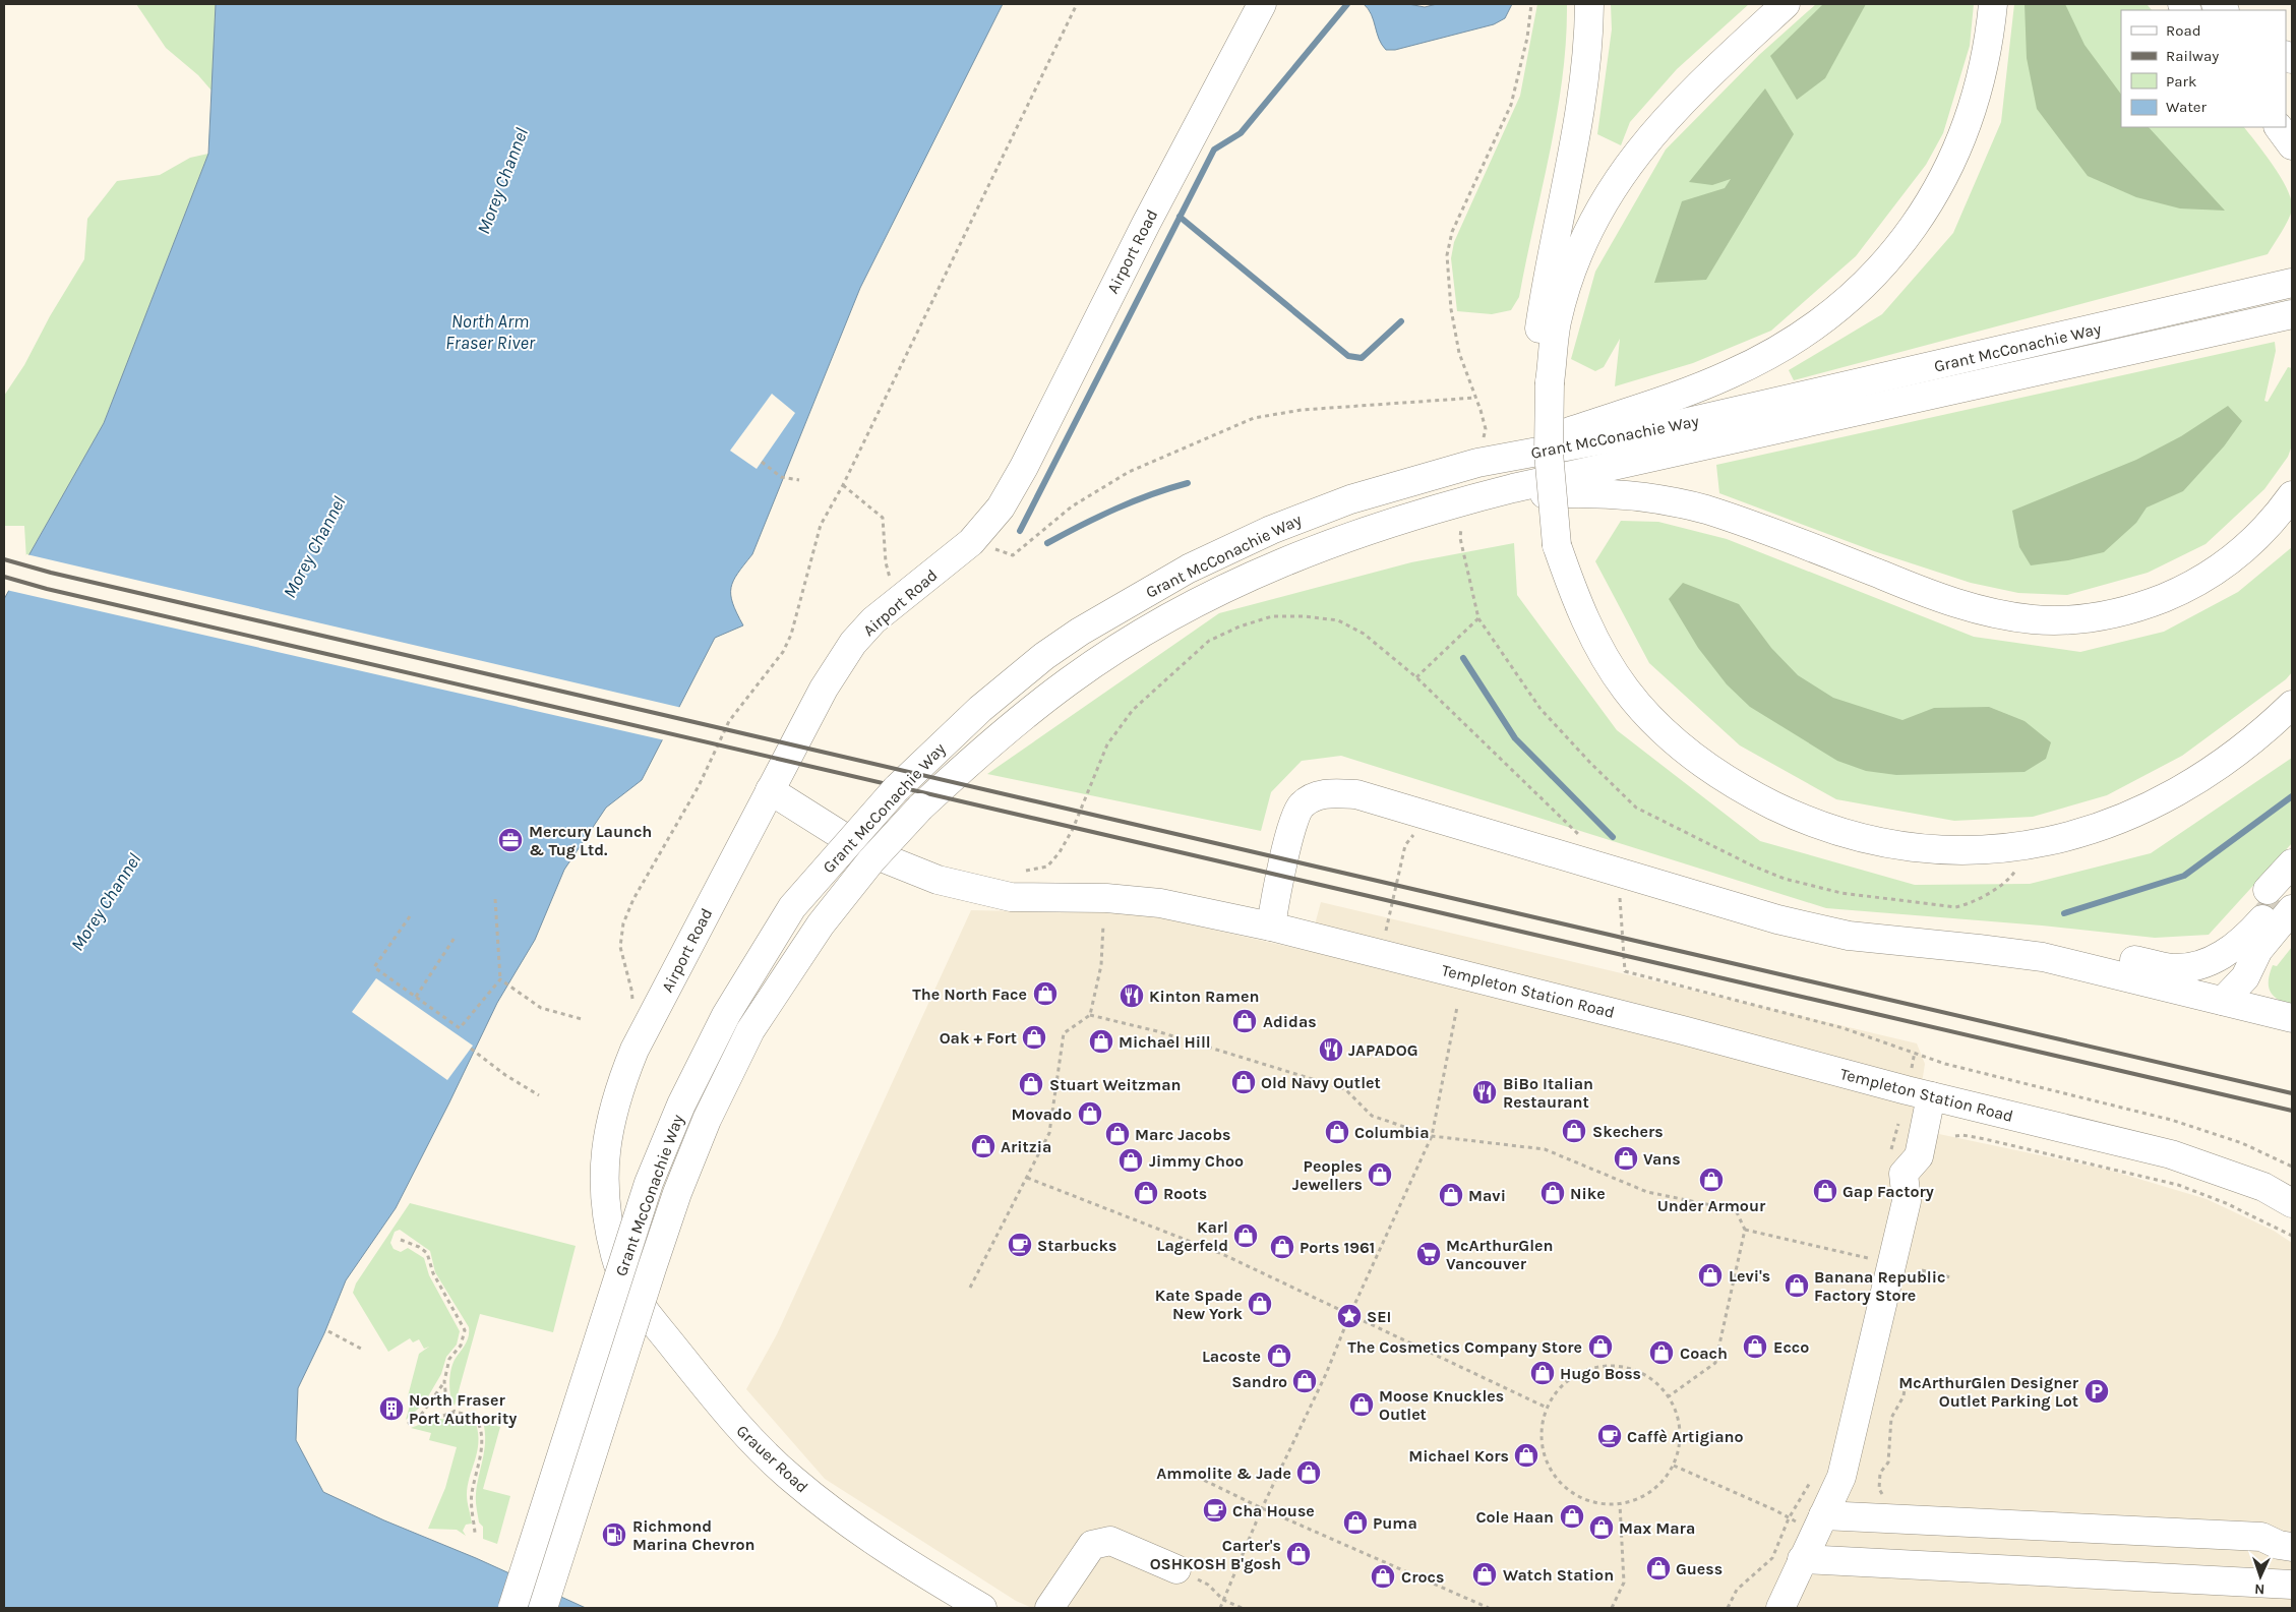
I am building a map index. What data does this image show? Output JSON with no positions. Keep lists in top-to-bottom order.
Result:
{
  "streets": {
    "main road": [
      "Airport Road",
      "Grant McConachie Way",
      "Templeton Station Road",
      "Grauer Road"
    ]
  },
  "crossings": [
    ["Airport Road", "Templeton Station Road"],
    ["Airport Road", "Grauer Road"]
  ],
  "water": ["Morey Channel", "North Arm Fraser River"],
  "places": {
    "office": ["Mercury Launch & Tug Ltd."],
    "shop": [
      "The North Face",
      "Adidas",
      "Oak + Fort",
      "Michael Hill",
      "Old Navy Outlet",
      "Stuart Weitzman",
      "Movado",
      "Skechers",
      "Columbia",
      "Marc Jacobs",
      "Aritzia",
      "Vans",
      "Jimmy Choo",
      "Peoples Jewellers",
      "Under Armour",
      "Gap Factory",
      "Roots",
      "Nike",
      "Mavi",
      "Karl Lagerfeld",
      "Ports 1961",
      "Levi's",
      "Banana Republic Factory Store",
      "Kate Spade New York",
      "The Cosmetics Company Store",
      "Ecco",
      "Coach",
      "Lacoste",
      "Hugo Boss",
      "Sandro",
      "Moose Knuckles Outlet",
      "Michael Kors",
      "Ammolite & Jade",
      "Cole Haan",
      "Puma",
      "Max Mara",
      "Carter's OSHKOSH B'gosh",
      "Guess",
      "Watch Station",
      "Crocs"
    ],
    "restaurant": ["Kinton Ramen", "JAPADOG", "BiBo Italian Restaurant"],
    "cafe": ["Starbucks", "Caffè Artigiano", "Cha House"],
    "supermarket": ["McArthurGlen Vancouver"],
    "place": ["SEI"],
    "parking": ["McArthurGlen Designer Outlet Parking Lot"],
    "building": ["North Fraser Port Authority"],
    "fuel station": ["Richmond Marina Chevron"]
  },
  "legend": [
    "Road",
    "Railway",
    "Park",
    "Water"
  ],
  "north": "bottom"
}
